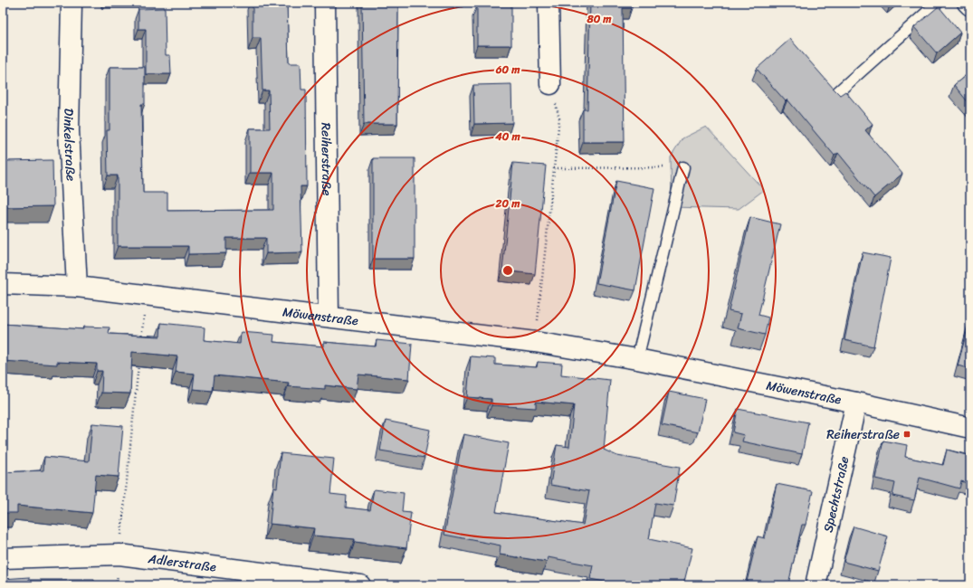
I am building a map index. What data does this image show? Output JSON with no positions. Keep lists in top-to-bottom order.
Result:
{
  "streets": {
    "street": [
      "Dinkelstraße",
      "Reiherstraße",
      "Möwenstraße",
      "Spechtstraße",
      "Adlerstraße"
    ]
  },
  "crossings": [
    ["Dinkelstraße", "Möwenstraße"],
    ["Reiherstraße", "Möwenstraße"],
    ["Möwenstraße", "Spechtstraße"]
  ],
  "places": {
    "transit": ["Reiherstraße"]
  },
  "rings": [
    "80 m",
    "60 m",
    "40 m",
    "20 m"
  ]
}
